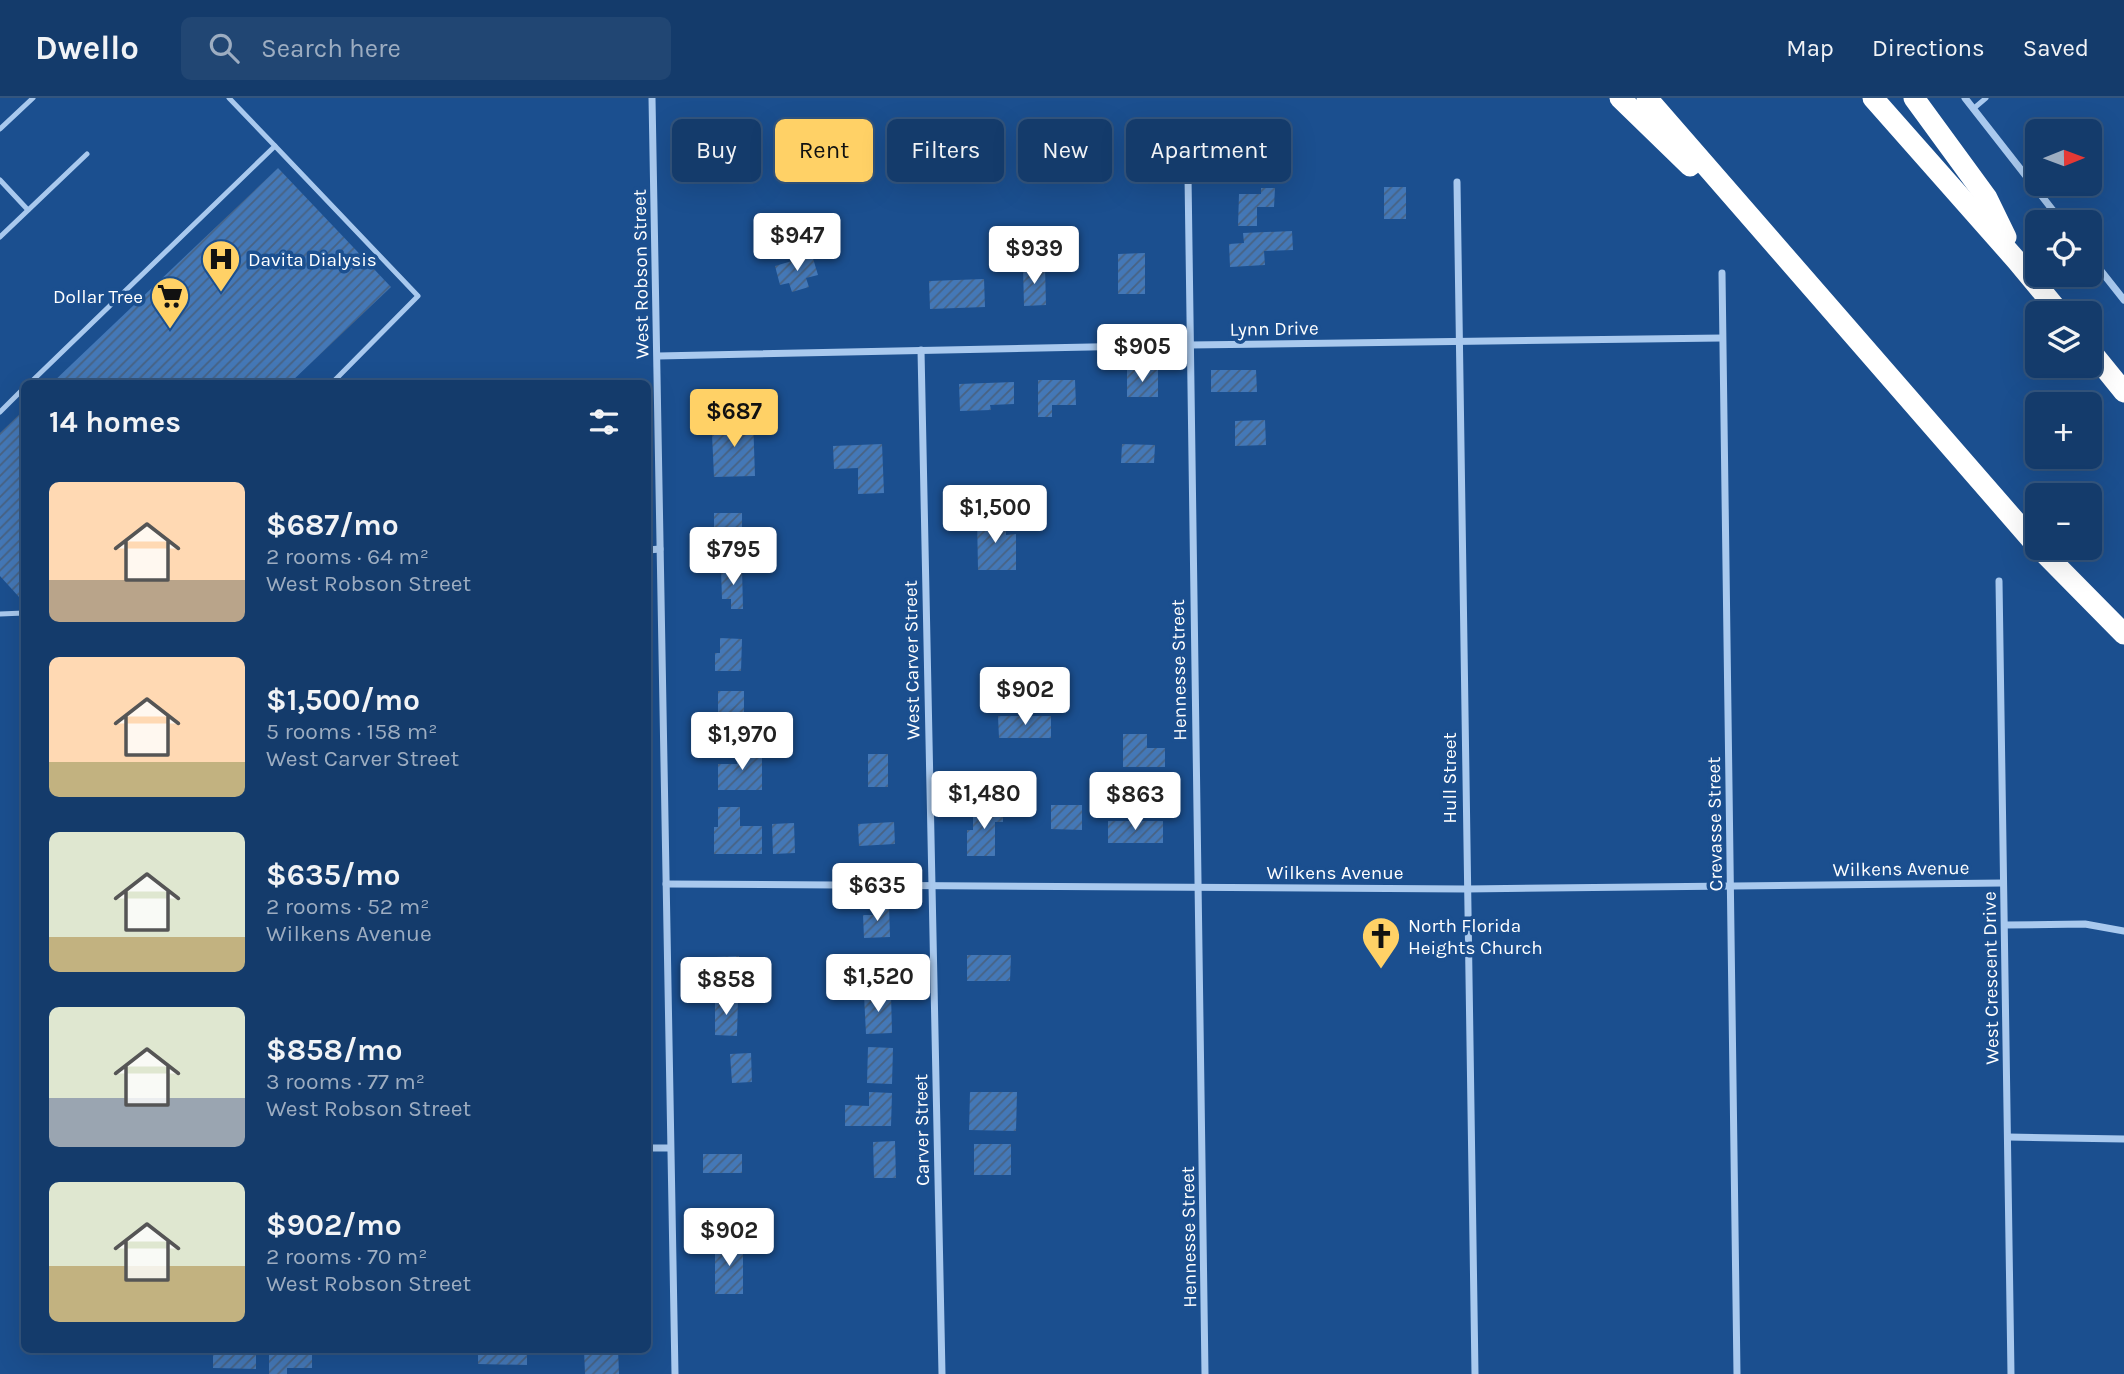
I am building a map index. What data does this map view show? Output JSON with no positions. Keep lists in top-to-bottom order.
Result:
{
  "streets": {
    "street": [
      "West Robson Street",
      "Lynn Drive",
      "West Carver Street",
      "Hennesse Street",
      "Hull Street",
      "Crevasse Street",
      "Wilkens Avenue",
      "West Crescent Drive",
      "Carver Street"
    ]
  },
  "crossings": [
    ["West Robson Street", "Lynn Drive"],
    ["West Robson Street", "Wilkens Avenue"],
    ["Lynn Drive", "West Carver Street"],
    ["Lynn Drive", "Hennesse Street"],
    ["Lynn Drive", "Hull Street"],
    ["Lynn Drive", "Crevasse Street"],
    ["West Carver Street", "Wilkens Avenue"],
    ["West Carver Street", "Carver Street"],
    ["Hennesse Street", "Wilkens Avenue"],
    ["Hull Street", "Wilkens Avenue"],
    ["Crevasse Street", "Wilkens Avenue"],
    ["Wilkens Avenue", "West Crescent Drive"],
    ["Wilkens Avenue", "Carver Street"]
  ],
  "places": {
    "hospital": ["Davita Dialysis"],
    "supermarket": ["Dollar Tree"],
    "church": ["North Florida Heights Church"]
  },
  "north": "right",
  "page": {
    "header": "Dwello",
    "search": "Search here",
    "nav": ["Map", "Directions", "Saved"],
    "map_buttons": ["+", "−"],
    "chip": [
      "Buy",
      "Rent",
      "Filters",
      "New",
      "Apartment"
    ],
    "price": [
      "$947",
      "$939",
      "$905",
      "$687",
      "$1,500",
      "$795",
      "$902",
      "$1,970",
      "$1,480",
      "$863",
      "$635",
      "$1,520",
      "$858",
      "$902"
    ],
    "heading": "14 homes",
    "list": [
      {
        "name": "$687/mo",
        "note": "2 rooms · 64 m² · West Robson Street"
      },
      {
        "name": "$1,500/mo",
        "note": "5 rooms · 158 m² · West Carver Street"
      },
      {
        "name": "$635/mo",
        "note": "2 rooms · 52 m² · Wilkens Avenue"
      },
      {
        "name": "$858/mo",
        "note": "3 rooms · 77 m² · West Robson Street"
      },
      {
        "name": "$902/mo",
        "note": "2 rooms · 70 m² · West Robson Street"
      }
    ]
  }
}
